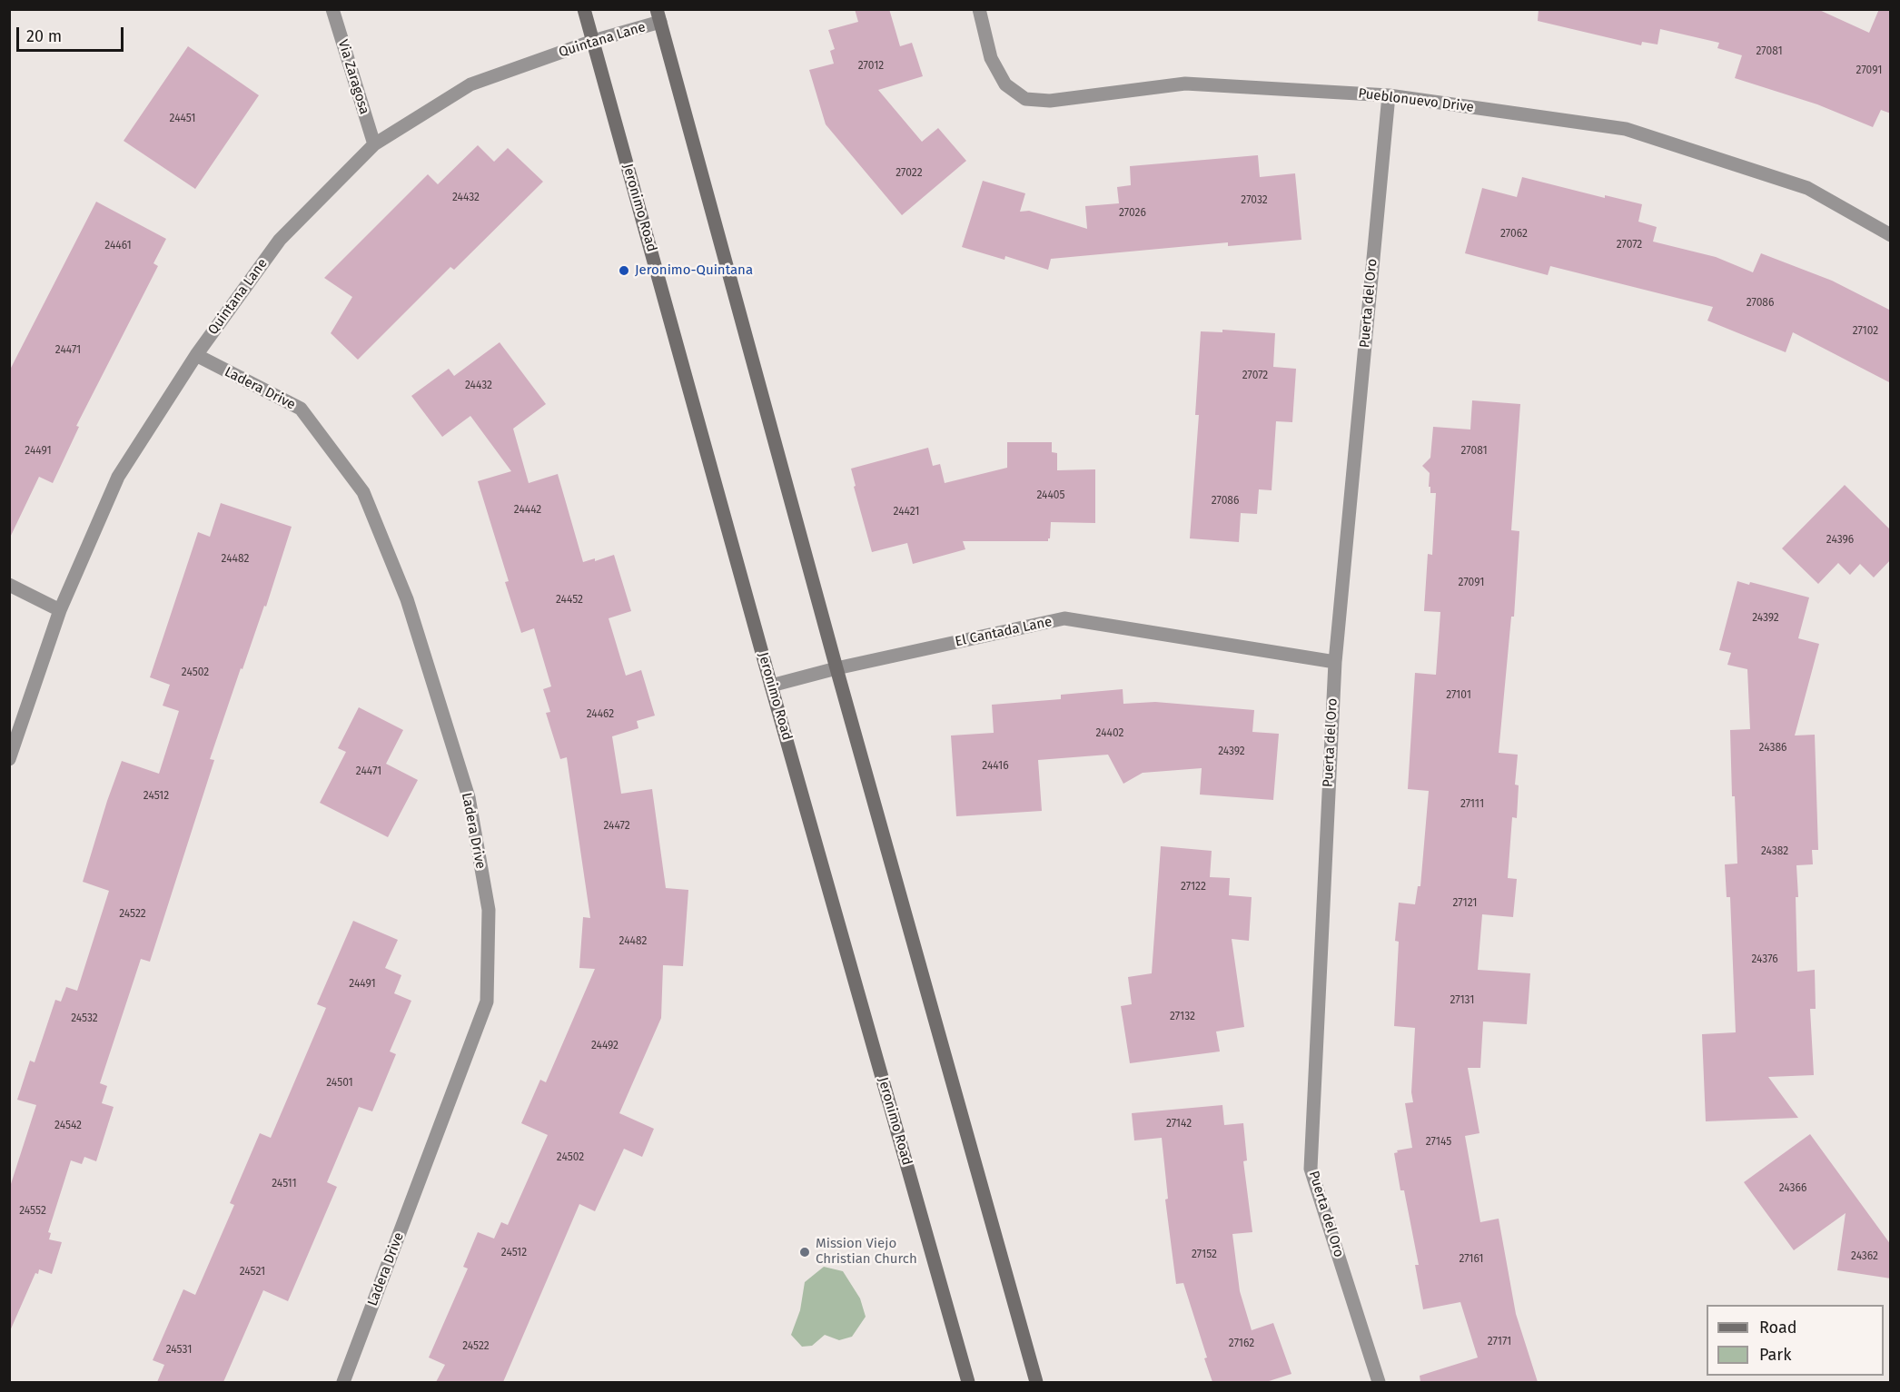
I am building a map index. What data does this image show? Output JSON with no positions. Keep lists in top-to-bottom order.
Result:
{
  "streets": {
    "main road": ["Jeronimo Road"],
    "street": [
      "Quintana Lane",
      "Via Zaragosa",
      "Pueblonuevo Drive",
      "Puerta del Oro",
      "Ladera Drive",
      "El Cantada Lane"
    ]
  },
  "crossings": [
    ["Quintana Lane", "Via Zaragosa"],
    ["Quintana Lane", "Jeronimo Road"],
    ["Quintana Lane", "Ladera Drive"],
    ["Pueblonuevo Drive", "Puerta del Oro"],
    ["Jeronimo Road", "El Cantada Lane"],
    ["Puerta del Oro", "El Cantada Lane"]
  ],
  "places": ["Jeronimo-Quintana", "Mission Viejo Christian Church"],
  "house_numbers": [
    "27081",
    "27012",
    "27091",
    "24451",
    "27022",
    "24432",
    "27032",
    "27026",
    "27062",
    "27072",
    "24461",
    "27086",
    "27102",
    "24471",
    "27072",
    "24432",
    "24491",
    "27081",
    "24405",
    "27086",
    "24442",
    "24421",
    "24396",
    "24482",
    "27091",
    "24452",
    "24392",
    "24502",
    "27101",
    "24462",
    "24402",
    "24386",
    "24392",
    "24416",
    "24471",
    "24512",
    "27111",
    "24472",
    "24382",
    "27122",
    "27121",
    "24522",
    "24482",
    "24376",
    "24491",
    "27131",
    "27132",
    "24532",
    "24492",
    "24501",
    "27142",
    "24542",
    "27145",
    "24502",
    "24511",
    "24366",
    "24552",
    "24512",
    "27152",
    "24362",
    "27161",
    "24521",
    "27171",
    "27162",
    "24522",
    "24531"
  ],
  "legend": ["Road", "Park"],
  "scale_bar": "20 m"
}
